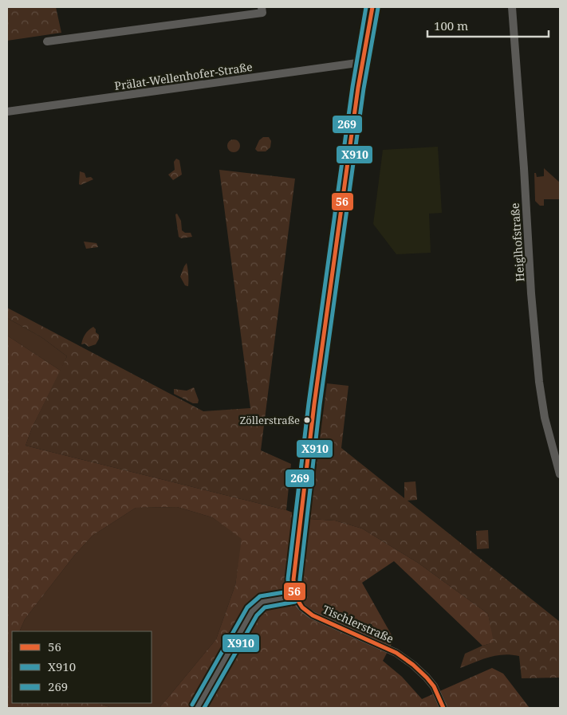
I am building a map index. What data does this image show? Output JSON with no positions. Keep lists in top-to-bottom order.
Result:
{
  "streets": {
    "street": ["Prälat-Wellenhofer-Straße", "Heiglhofstraße", "Tischlerstraße"]
  },
  "places": ["Zöllerstraße"],
  "lines": ["transit line 56", "transit line 269", "transit line X910"],
  "legend": ["56", "X910", "269"],
  "scale_bar": "100 m"
}
